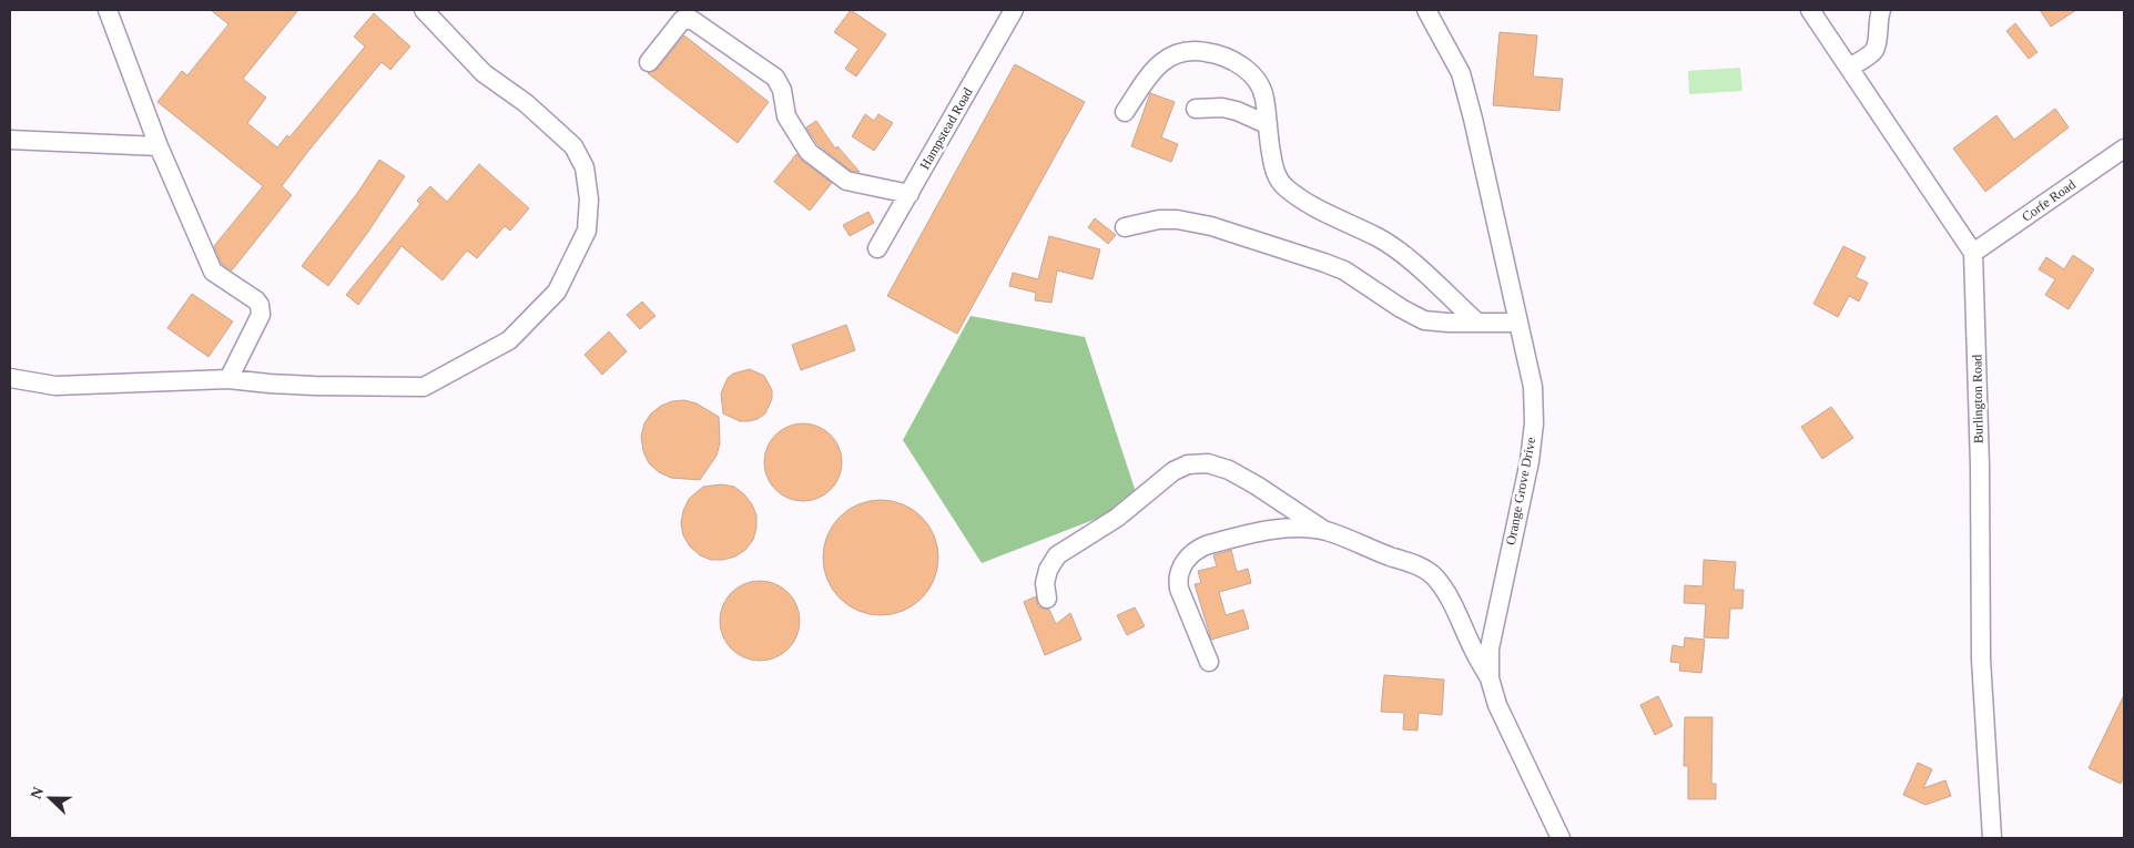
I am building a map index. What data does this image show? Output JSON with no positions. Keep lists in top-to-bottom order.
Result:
{
  "streets": {
    "street": [
      "Hampstead Road",
      "Corfe Road",
      "Burlington Road",
      "Orange Grove Drive"
    ]
  },
  "crossings": [
    ["Corfe Road", "Burlington Road"]
  ],
  "north": "left"
}
